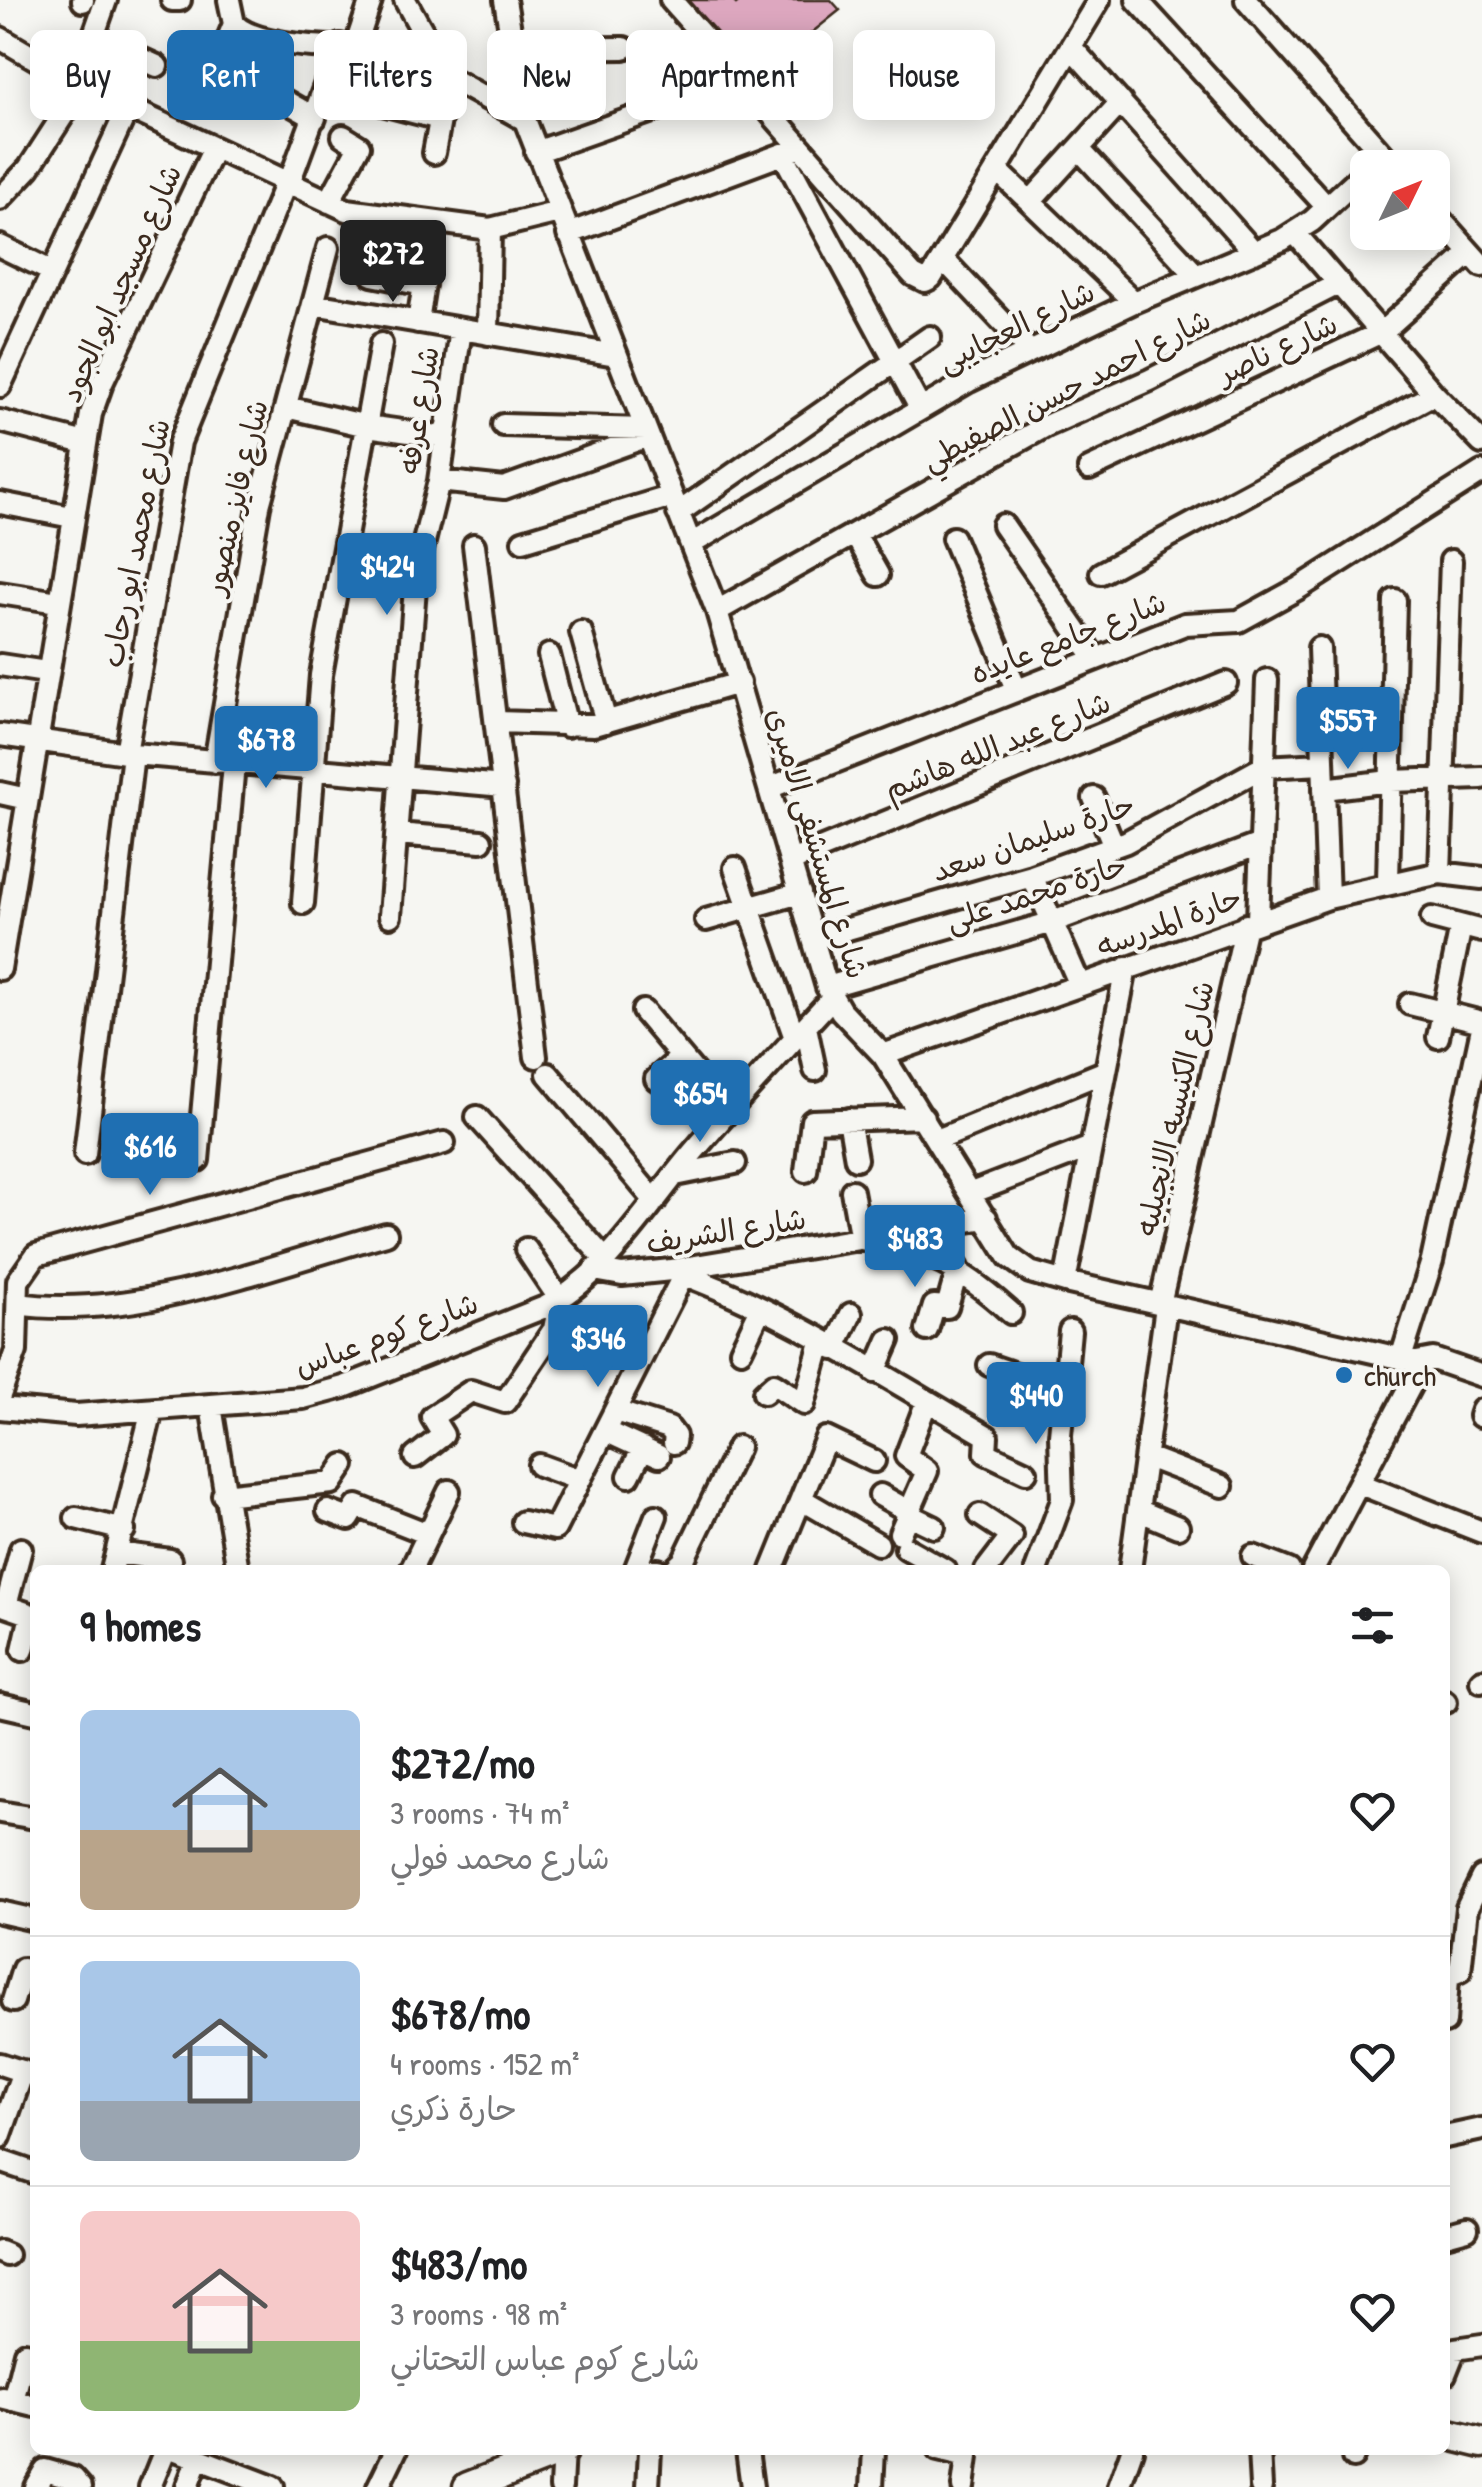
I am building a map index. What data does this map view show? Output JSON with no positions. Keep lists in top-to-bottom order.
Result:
{
  "streets": {
    "street": [
      "شارع مسجد ابو الجود",
      "شارع العجايبى",
      "شارع ناصر",
      "شارع احمد حسن الصفيطي",
      "شارع عرفه",
      "شارع فايز منصور",
      "شارع محمد ابو رحاب",
      "شارع جامع عايده",
      "شارع عبد الله هاشم",
      "حارة سليمان سعد",
      "شارع المستشفى الاميرى",
      "حارة محمد على",
      "حارة المدرسه",
      "شارع الكنيسه الانجيليه",
      "شارع الشريف",
      "شارع كوم عباس"
    ]
  },
  "crossings": [
    ["شارع العجايبى", "شارع المستشفى الاميرى"],
    ["شارع احمد حسن الصفيطي", "شارع المستشفى الاميرى"],
    ["شارع جامع عايده", "شارع المستشفى الاميرى"],
    ["شارع عبد الله هاشم", "شارع المستشفى الاميرى"],
    ["حارة سليمان سعد", "شارع المستشفى الاميرى"],
    ["حارة سليمان سعد", "شارع الكنيسه الانجيليه"],
    ["شارع المستشفى الاميرى", "حارة محمد على"],
    ["شارع المستشفى الاميرى", "حارة المدرسه"],
    ["شارع المستشفى الاميرى", "شارع الكنيسه الانجيليه"],
    ["شارع المستشفى الاميرى", "شارع الشريف"],
    ["شارع المستشفى الاميرى", "شارع كوم عباس"],
    ["حارة محمد على", "شارع الكنيسه الانجيليه"],
    ["حارة محمد على", "شارع كوم عباس"],
    ["حارة المدرسه", "شارع الكنيسه الانجيليه"],
    ["شارع الشريف", "شارع كوم عباس"]
  ],
  "places": ["church"],
  "north": "top right",
  "page": {
    "chip": [
      "Buy",
      "Rent",
      "Filters",
      "New",
      "Apartment",
      "House"
    ],
    "price": [
      "$272",
      "$424",
      "$557",
      "$678",
      "$654",
      "$616",
      "$483",
      "$346",
      "$440"
    ],
    "heading": "9 homes",
    "list": [
      {
        "name": "$272/mo",
        "note": "3 rooms · 74 m² · شارع محمد فولي"
      },
      {
        "name": "$678/mo",
        "note": "4 rooms · 152 m² · حارة ذكري"
      },
      {
        "name": "$483/mo",
        "note": "3 rooms · 98 m² · شارع كوم عباس التحتاني"
      }
    ]
  }
}
